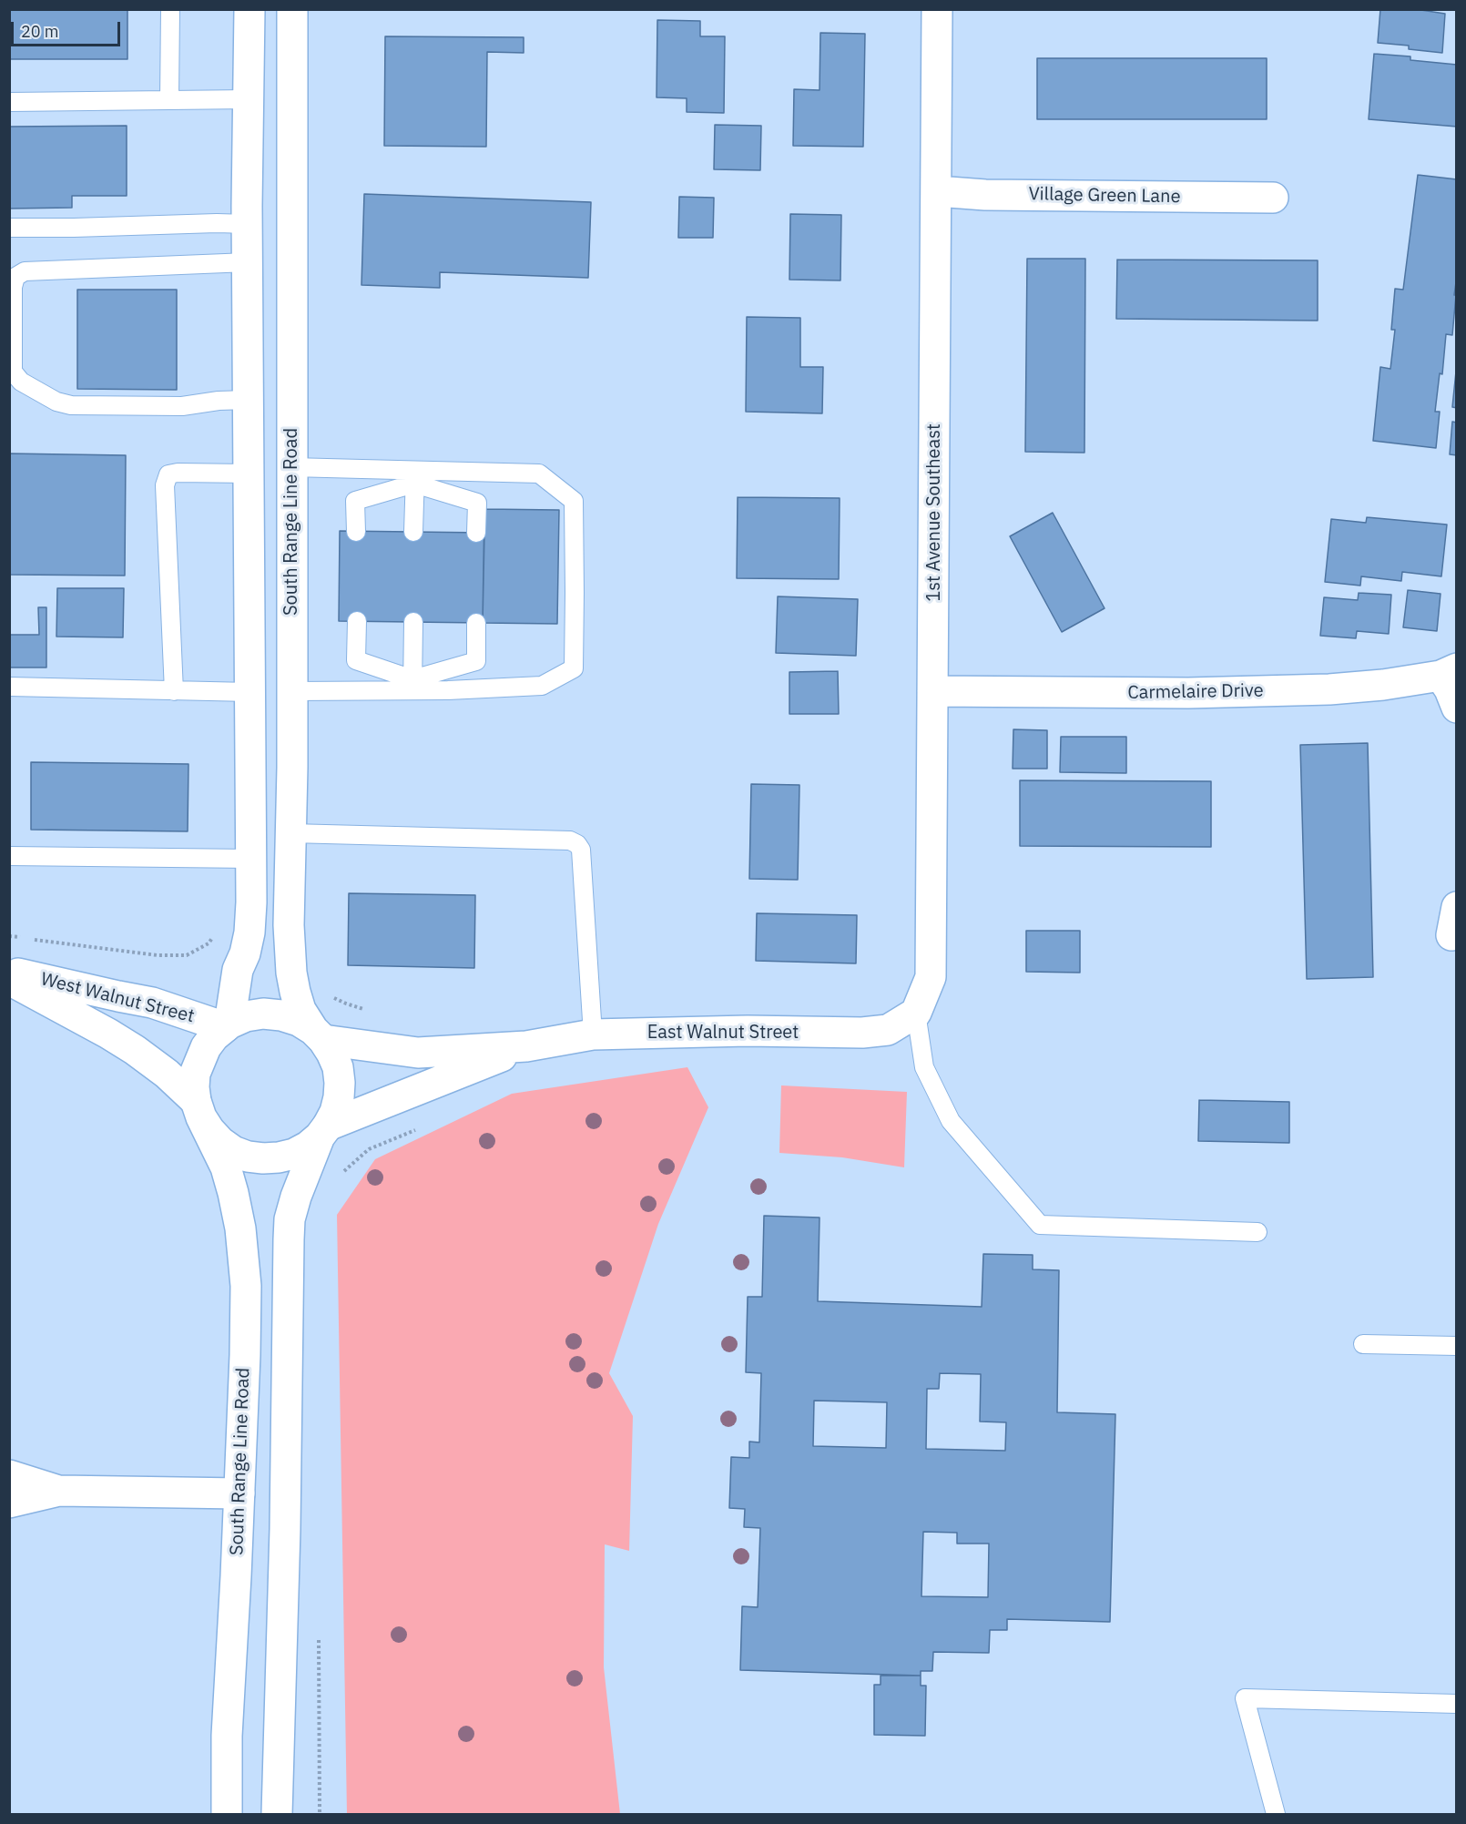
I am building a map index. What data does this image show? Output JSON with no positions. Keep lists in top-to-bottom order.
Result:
{
  "streets": {
    "main road": [
      "Village Green Lane",
      "1st Avenue Southeast",
      "South Range Line Road",
      "Carmelaire Drive",
      "West Walnut Street",
      "East Walnut Street"
    ]
  },
  "crossings": [
    ["Village Green Lane", "1st Avenue Southeast"],
    ["1st Avenue Southeast", "Carmelaire Drive"],
    ["1st Avenue Southeast", "East Walnut Street"],
    ["South Range Line Road", "West Walnut Street"],
    ["South Range Line Road", "East Walnut Street"],
    ["West Walnut Street", "East Walnut Street"]
  ],
  "scale_bar": "20 m"
}
